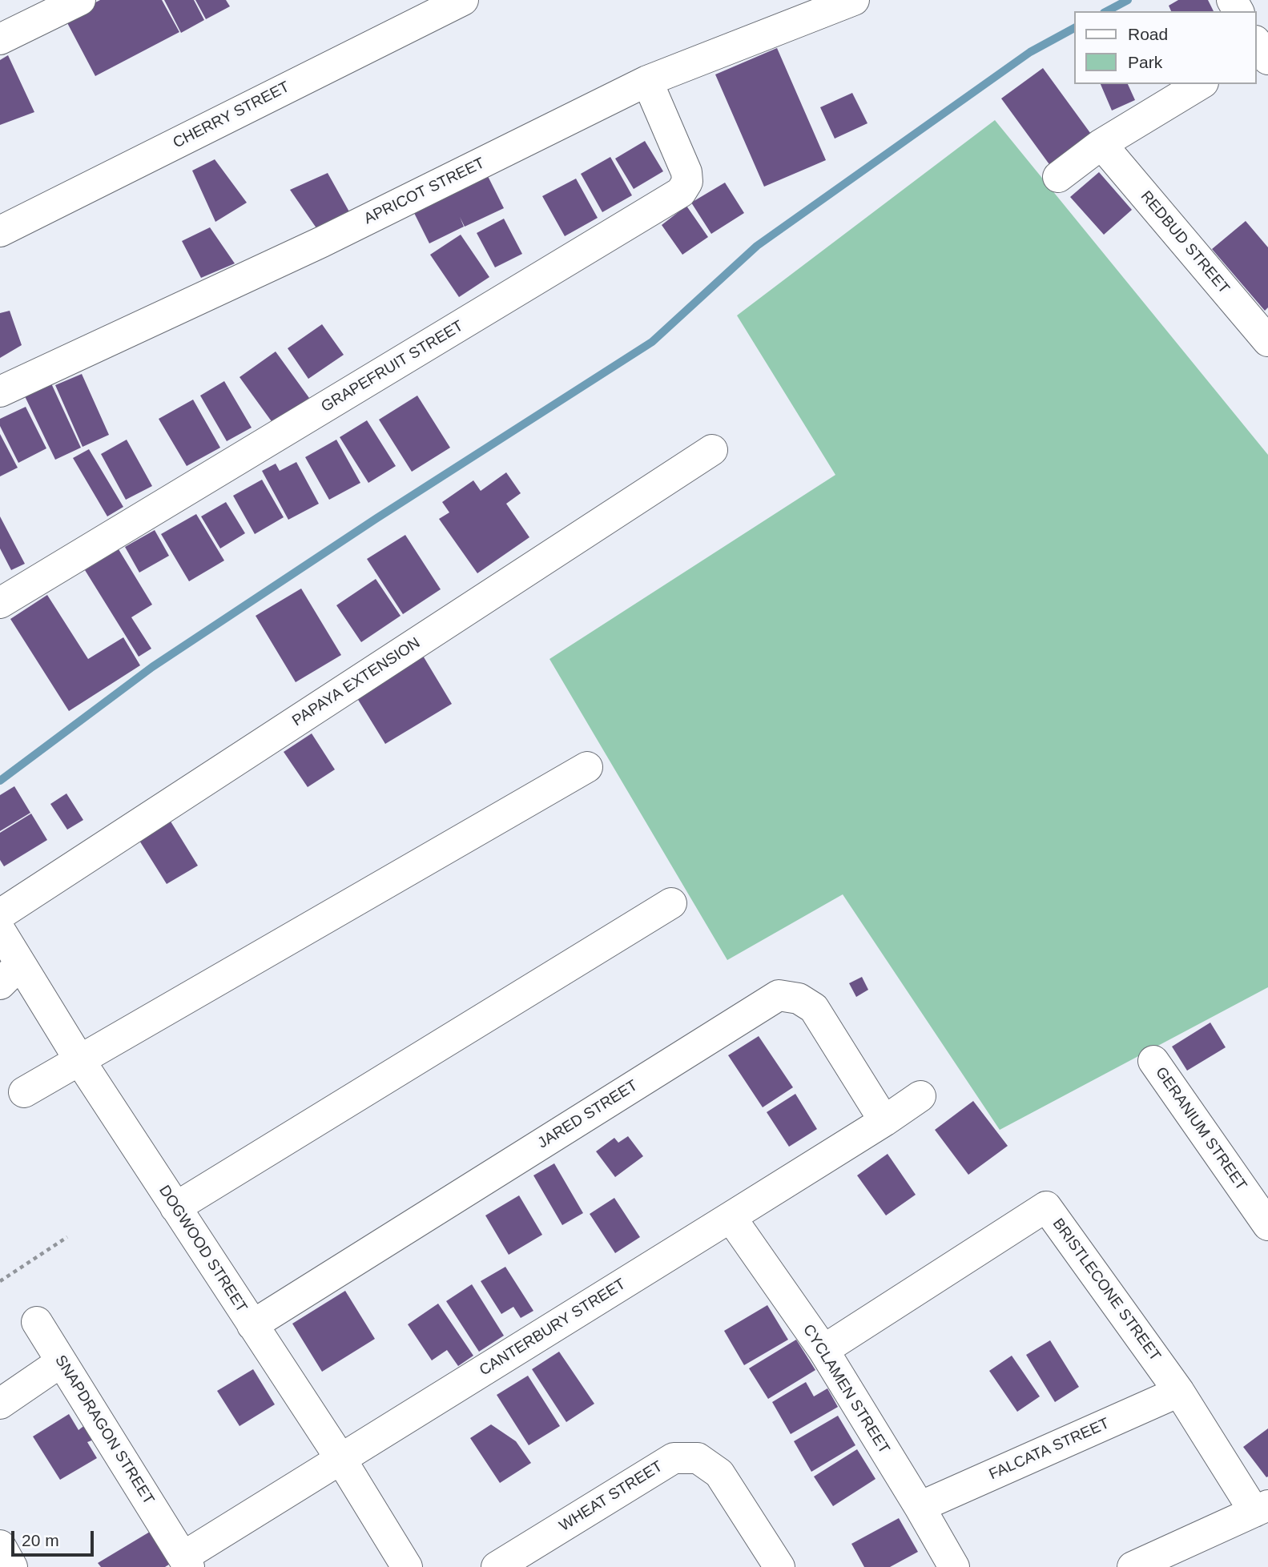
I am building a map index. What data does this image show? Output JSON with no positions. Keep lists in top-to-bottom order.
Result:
{
  "streets": {
    "street": [
      "CHERRY STREET",
      "APRICOT STREET",
      "REDBUD STREET",
      "GRAPEFRUIT STREET",
      "PAPAYA EXTENSION",
      "JARED STREET",
      "GERANIUM STREET",
      "DOGWOOD STREET",
      "BRISTLECONE STREET",
      "CANTERBURY STREET",
      "CYCLAMEN STREET",
      "SNAPDRAGON STREET",
      "FALCATA STREET",
      "WHEAT STREET"
    ]
  },
  "crossings": [
    ["APRICOT STREET", "GRAPEFRUIT STREET"],
    ["JARED STREET", "DOGWOOD STREET"],
    ["JARED STREET", "CANTERBURY STREET"],
    ["DOGWOOD STREET", "CANTERBURY STREET"],
    ["BRISTLECONE STREET", "CYCLAMEN STREET"],
    ["BRISTLECONE STREET", "FALCATA STREET"],
    ["CANTERBURY STREET", "CYCLAMEN STREET"],
    ["CANTERBURY STREET", "SNAPDRAGON STREET"],
    ["CYCLAMEN STREET", "FALCATA STREET"]
  ],
  "legend": ["Road", "Park"],
  "scale_bar": "20 m"
}
